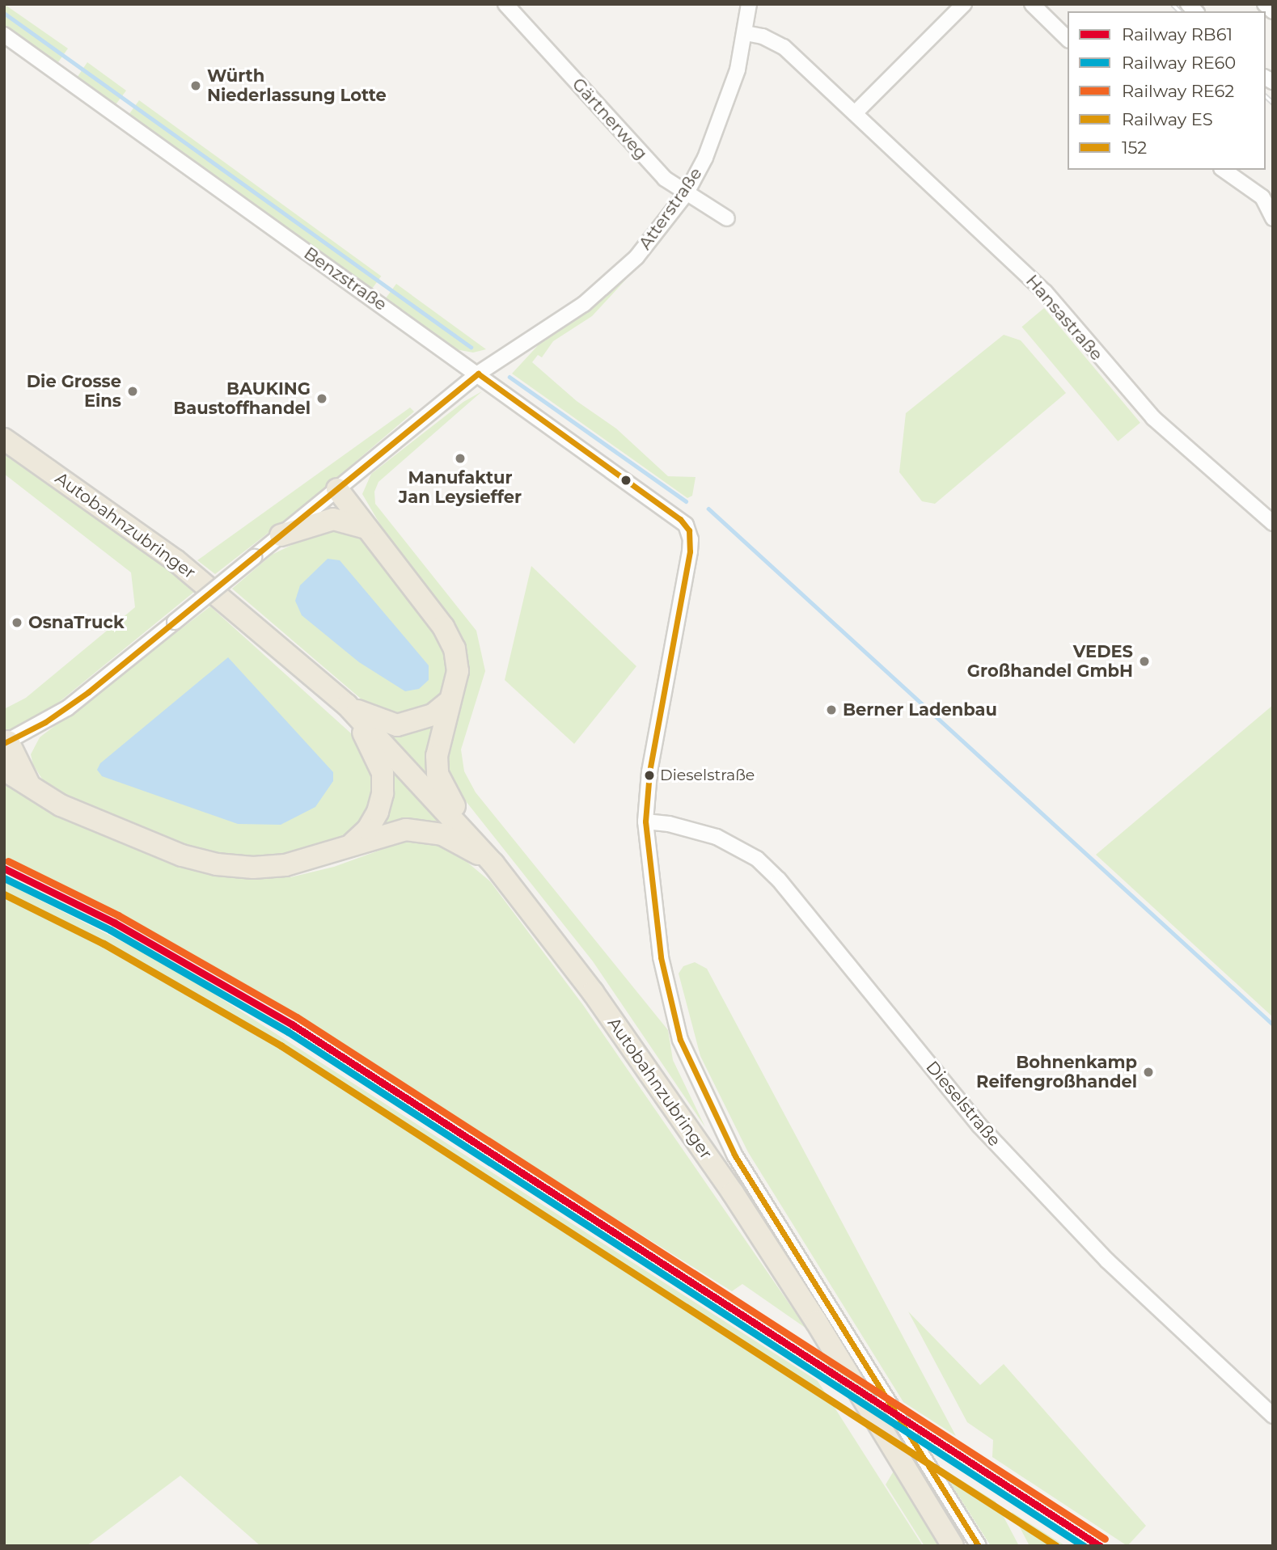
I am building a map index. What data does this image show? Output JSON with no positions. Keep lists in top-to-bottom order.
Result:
{
  "streets": {
    "highway": ["Autobahnzubringer"],
    "street": [
      "Gärtnerweg",
      "Atterstraße",
      "Benzstraße",
      "Hansastraße",
      "Dieselstraße"
    ]
  },
  "crossings": [
    ["Gärtnerweg", "Atterstraße"],
    ["Atterstraße", "Benzstraße"],
    ["Atterstraße", "Hansastraße"],
    ["Benzstraße", "Dieselstraße"]
  ],
  "places": [
    "Würth Niederlassung Lotte",
    "Die Grosse Eins",
    "BAUKING Baustoffhandel",
    "Manufaktur Jan Leysieffer",
    "OsnaTruck",
    "VEDES Großhandel GmbH",
    "Berner Ladenbau",
    "Dieselstraße",
    "Bohnenkamp Reifengroßhandel"
  ],
  "lines": [
    "transit line 152",
    "rail line RE62",
    "rail line RB61",
    "rail line RE60",
    "rail line ES"
  ],
  "legend": [
    "Railway RB61",
    "Railway RE60",
    "Railway RE62",
    "Railway ES",
    "152"
  ]
}
